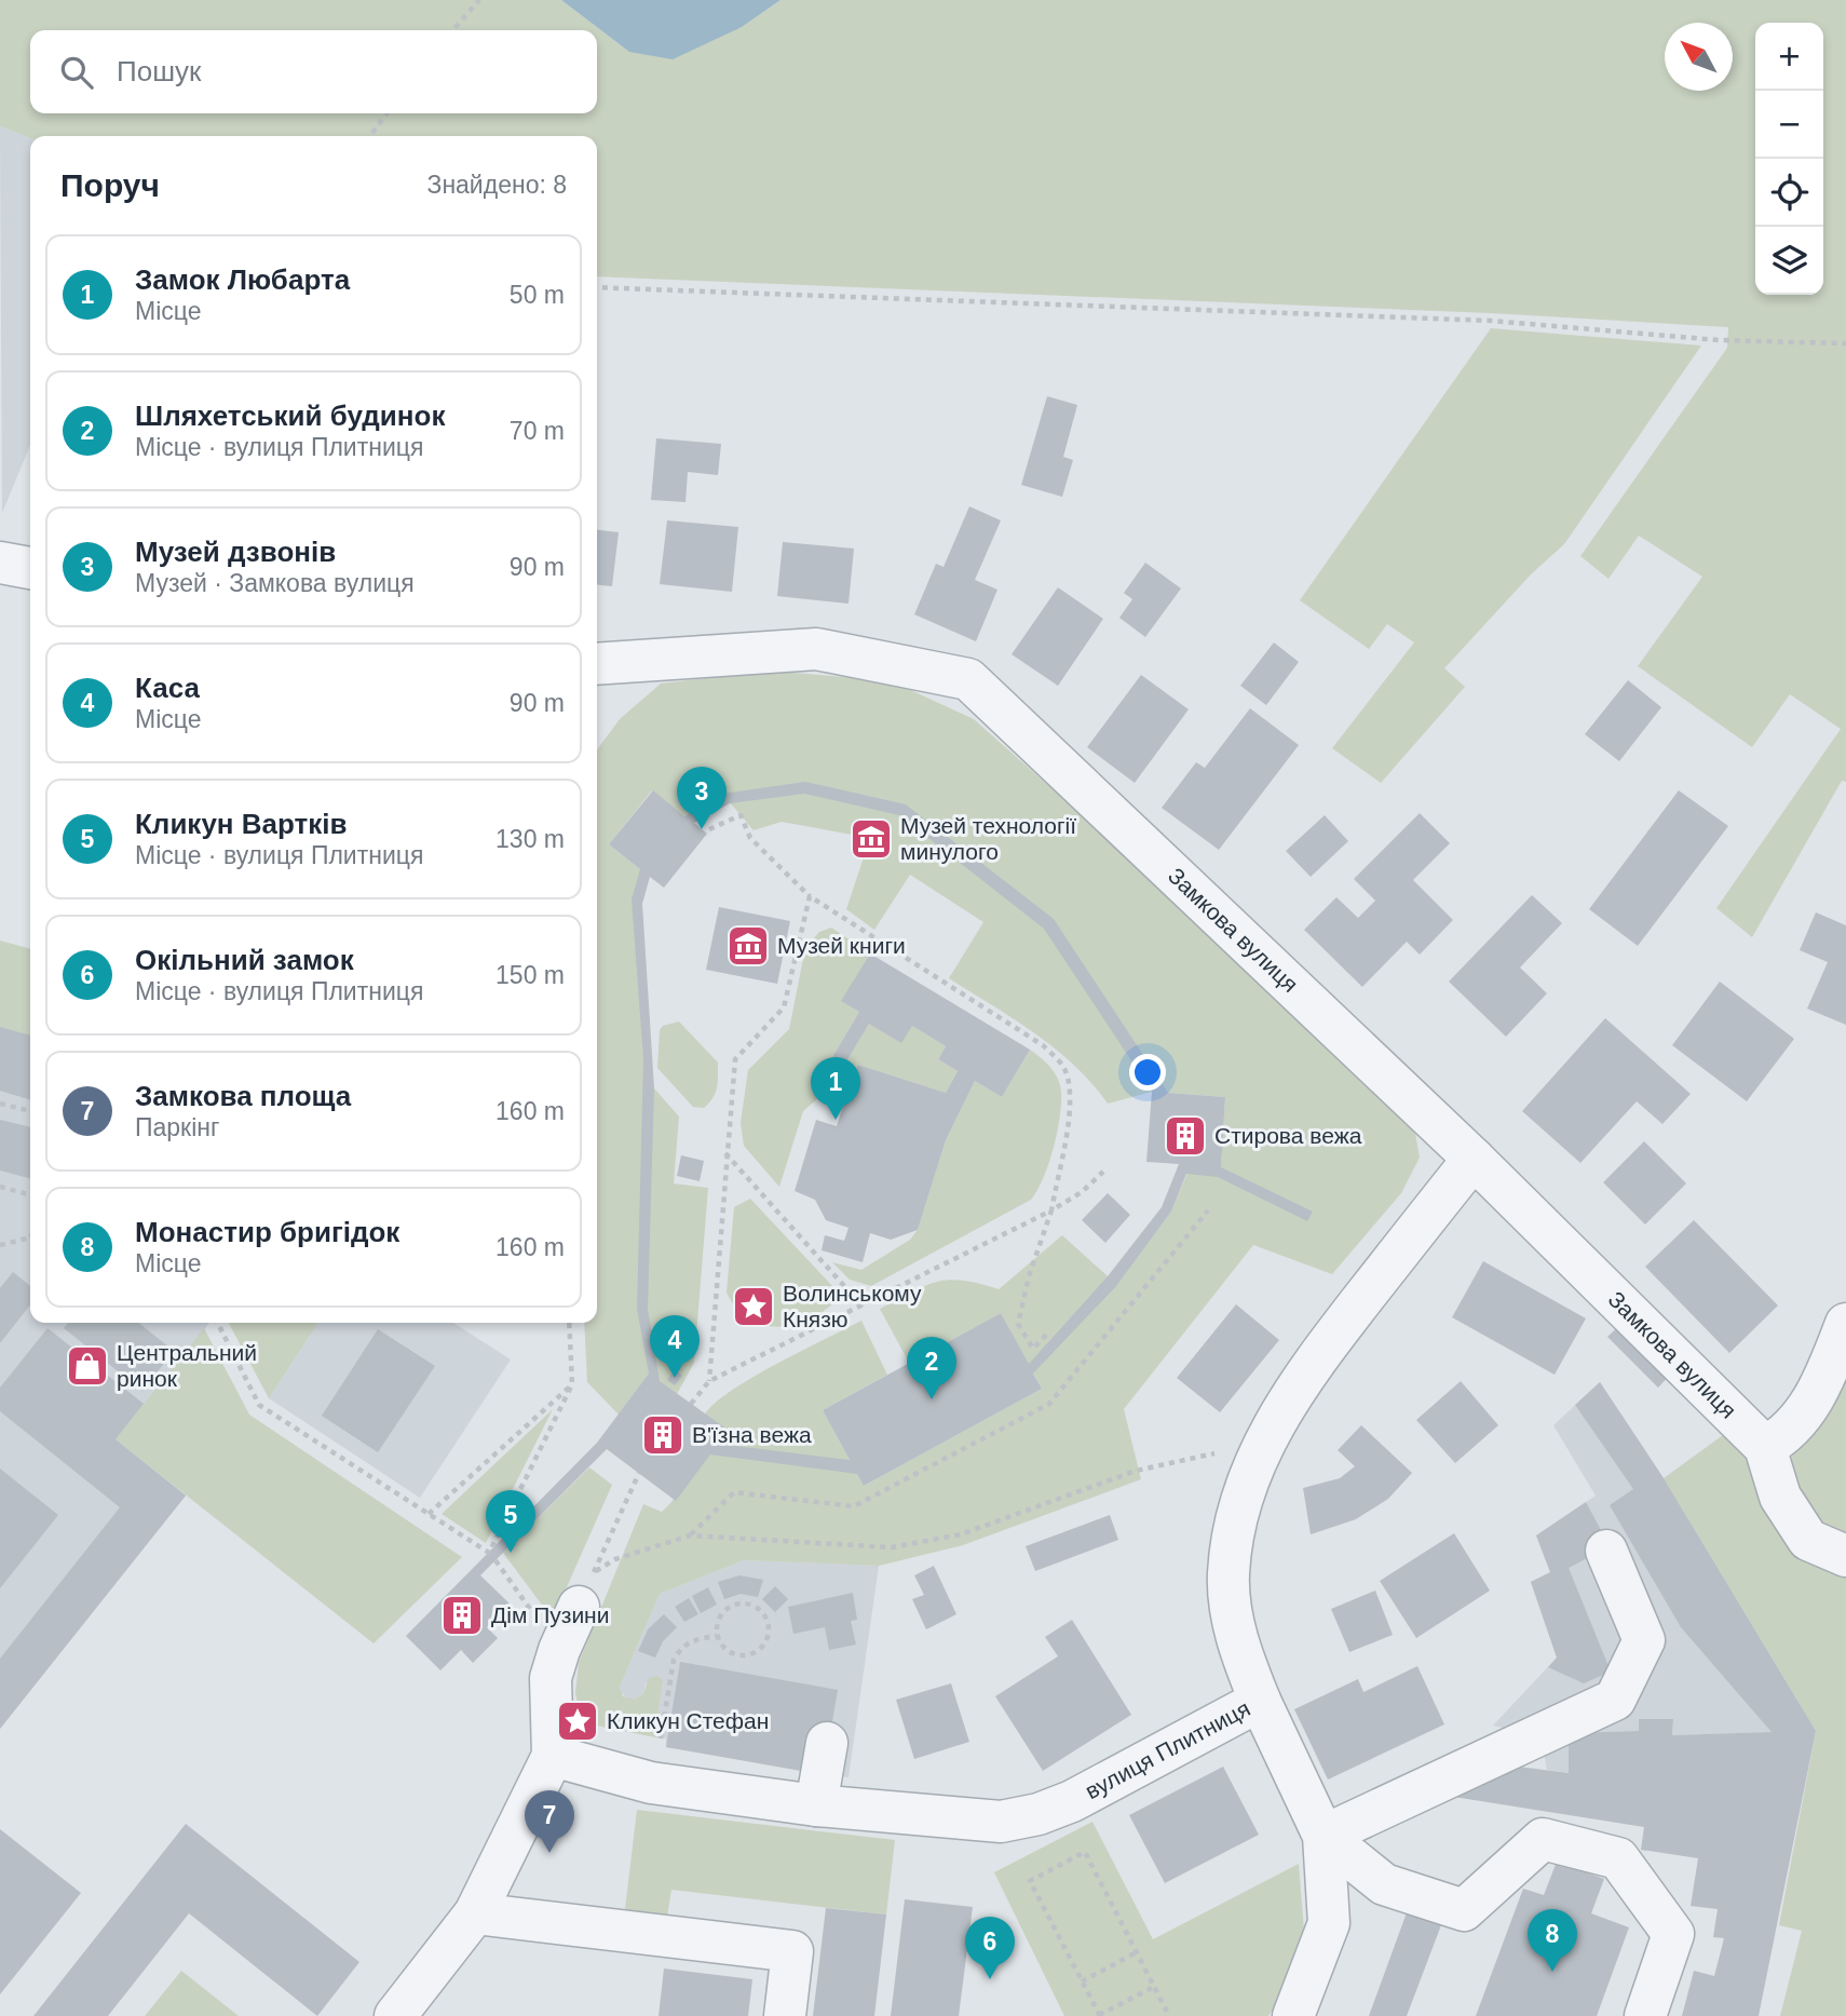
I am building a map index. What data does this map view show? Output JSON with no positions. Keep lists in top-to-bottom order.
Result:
{
  "streets": {
    "street": ["Замкова вулиця", "вулиця Плитниця"]
  },
  "crossings": [
    ["Замкова вулиця", "вулиця Плитниця"]
  ],
  "places": {
    "museum": ["Музей технології минулого", "Музей книги"],
    "building": ["Стирова вежа", "В'їзна вежа", "Дім Пузини"],
    "place": ["Волинському Князю", "Кликун Стефан"],
    "shop": ["Центральний ринок"]
  },
  "north": "top left",
  "page": {
    "map_buttons": ["+", "−"],
    "search": "Пошук",
    "heading": ["Поруч", "Знайдено: 8"],
    "list": [
      {
        "mark": "1",
        "name": "Замок Любарта",
        "note": "Місце",
        "value": "50 m"
      },
      {
        "mark": "2",
        "name": "Шляхетський будинок",
        "note": "Місце · вулиця Плитниця",
        "value": "70 m"
      },
      {
        "mark": "3",
        "name": "Музей дзвонів",
        "note": "Музей · Замкова вулиця",
        "value": "90 m"
      },
      {
        "mark": "4",
        "name": "Каса",
        "note": "Місце",
        "value": "90 m"
      },
      {
        "mark": "5",
        "name": "Кликун Вартків",
        "note": "Місце · вулиця Плитниця",
        "value": "130 m"
      },
      {
        "mark": "6",
        "name": "Окільний замок",
        "note": "Місце · вулиця Плитниця",
        "value": "150 m"
      },
      {
        "mark": "7",
        "name": "Замкова площа",
        "note": "Паркінг",
        "value": "160 m"
      },
      {
        "mark": "8",
        "name": "Монастир бригідок",
        "note": "Місце",
        "value": "160 m"
      }
    ],
    "pins": [
      "3",
      "1",
      "4",
      "2",
      "5",
      "7",
      "8",
      "6"
    ]
  }
}
